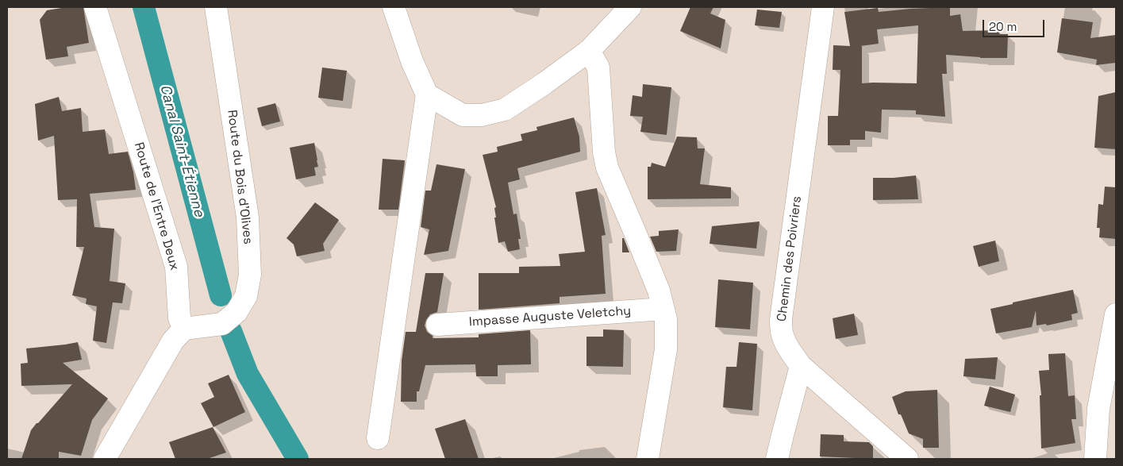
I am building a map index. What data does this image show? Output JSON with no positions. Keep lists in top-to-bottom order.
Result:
{
  "streets": {
    "street": [
      "Route du Bois d'Olives",
      "Route de l'Entre Deux",
      "Chemin des Poivriers",
      "Impasse Auguste Veletchy"
    ]
  },
  "crossings": [
    ["Route du Bois d'Olives", "Route de l'Entre Deux"]
  ],
  "water": ["Canal Saint-Étienne"],
  "scale_bar": "20 m"
}
